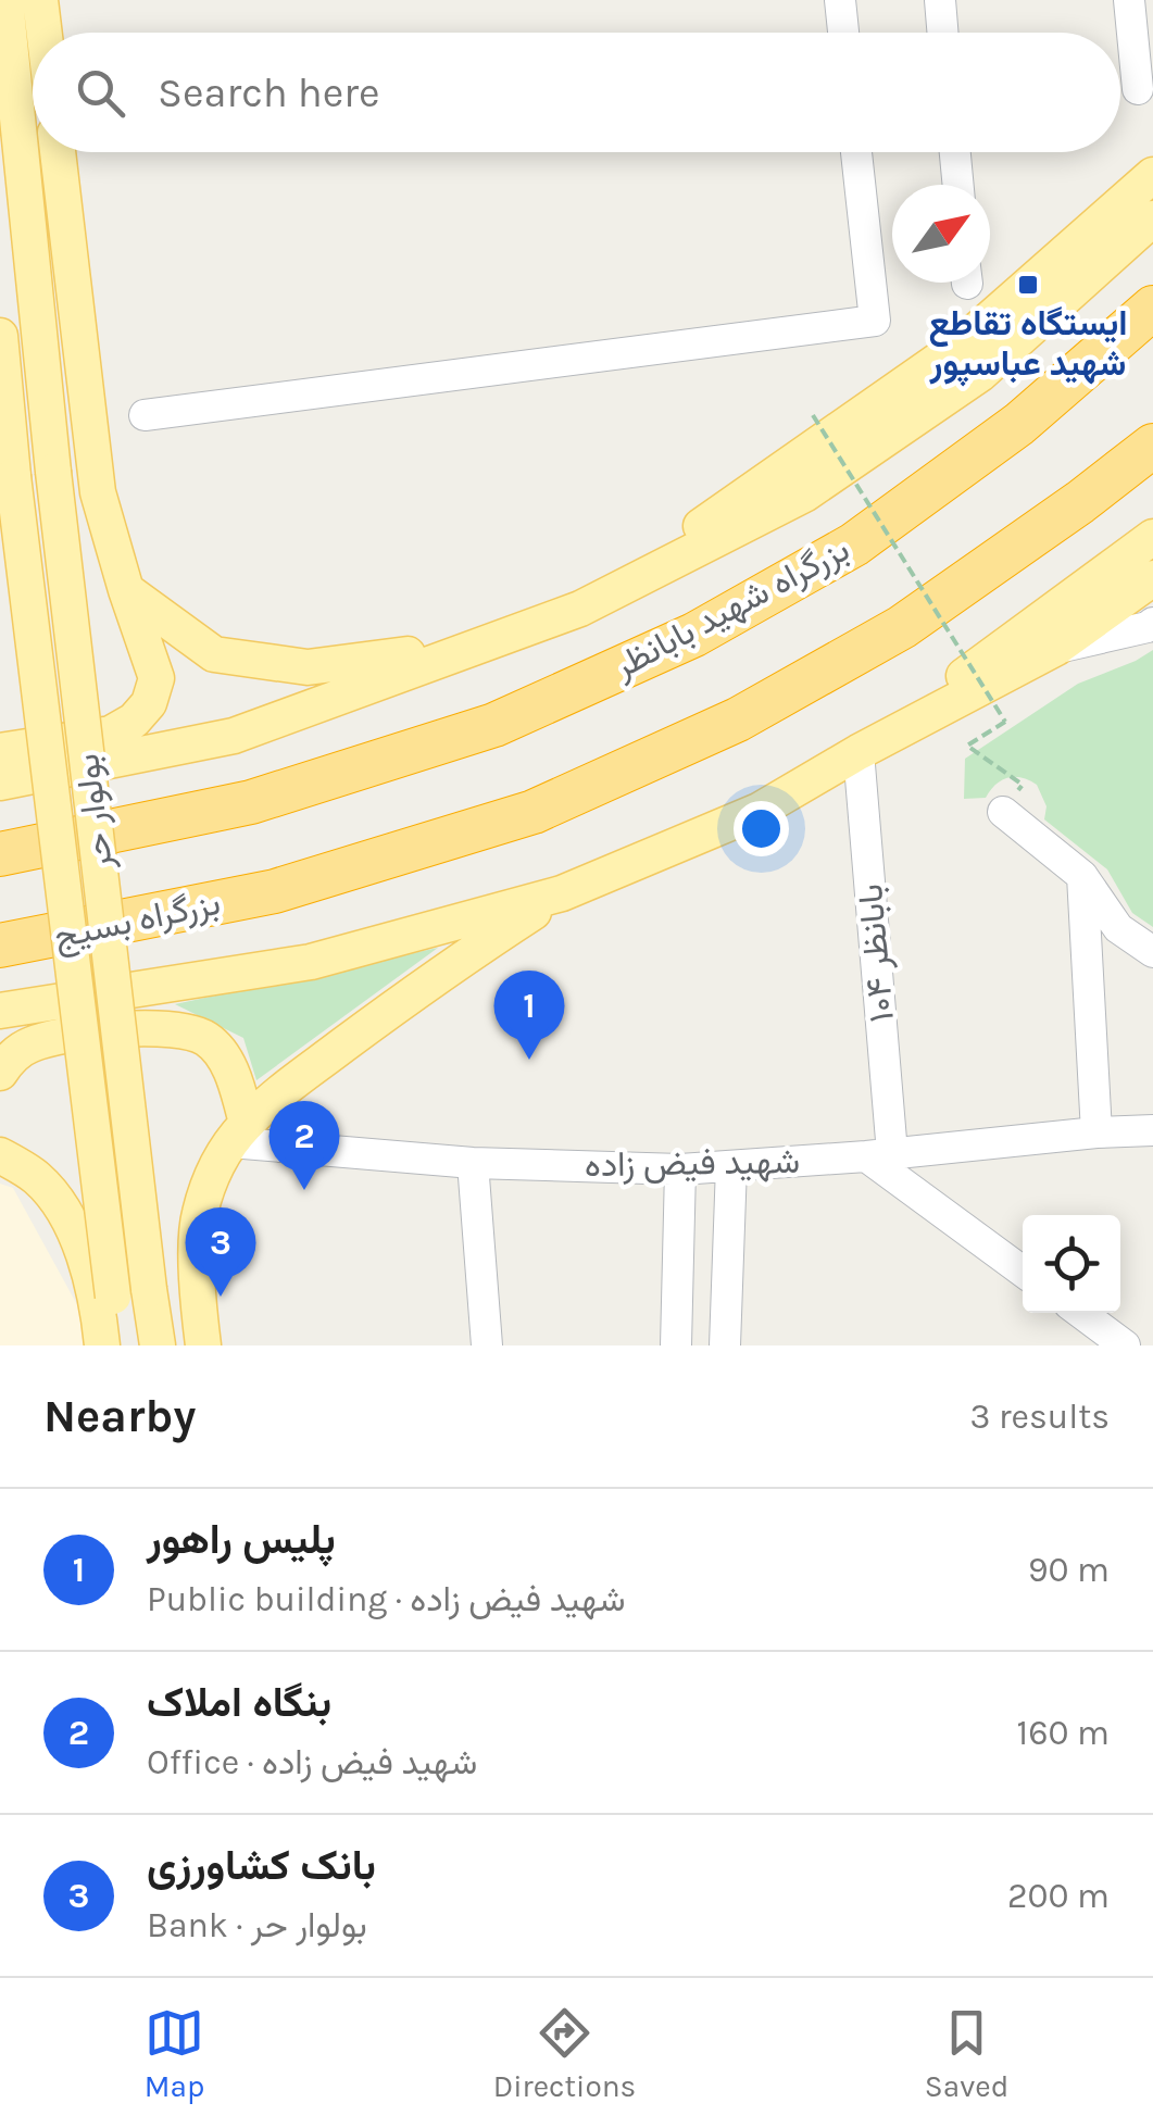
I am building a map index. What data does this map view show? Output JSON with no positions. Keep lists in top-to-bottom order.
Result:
{
  "streets": {
    "highway": ["بزرگراه شهید بابانظر", "بزرگراه بسیج"],
    "main road": ["بولوار حر"],
    "street": ["بابانظر ۱۰۴", "شهید فیض زاده"]
  },
  "crossings": [
    ["بابانظر ۱۰۴", "شهید فیض زاده"]
  ],
  "places": {
    "transit": ["ایستگاه تقاطع شهید عباسپور"]
  },
  "north": "top right",
  "page": {
    "search": "Search here",
    "pins": ["1", "2", "3"],
    "heading": ["Nearby", "3 results"],
    "list": [
      {
        "mark": "1",
        "name": "پلیس راهور",
        "note": "Public building · شهید فیض زاده",
        "value": "90 m"
      },
      {
        "mark": "2",
        "name": "بنگاه املاک",
        "note": "Office · شهید فیض زاده",
        "value": "160 m"
      },
      {
        "mark": "3",
        "name": "بانک کشاورزی",
        "note": "Bank · بولوار حر",
        "value": "200 m"
      }
    ],
    "nav": ["Map", "Directions", "Saved"]
  }
}
